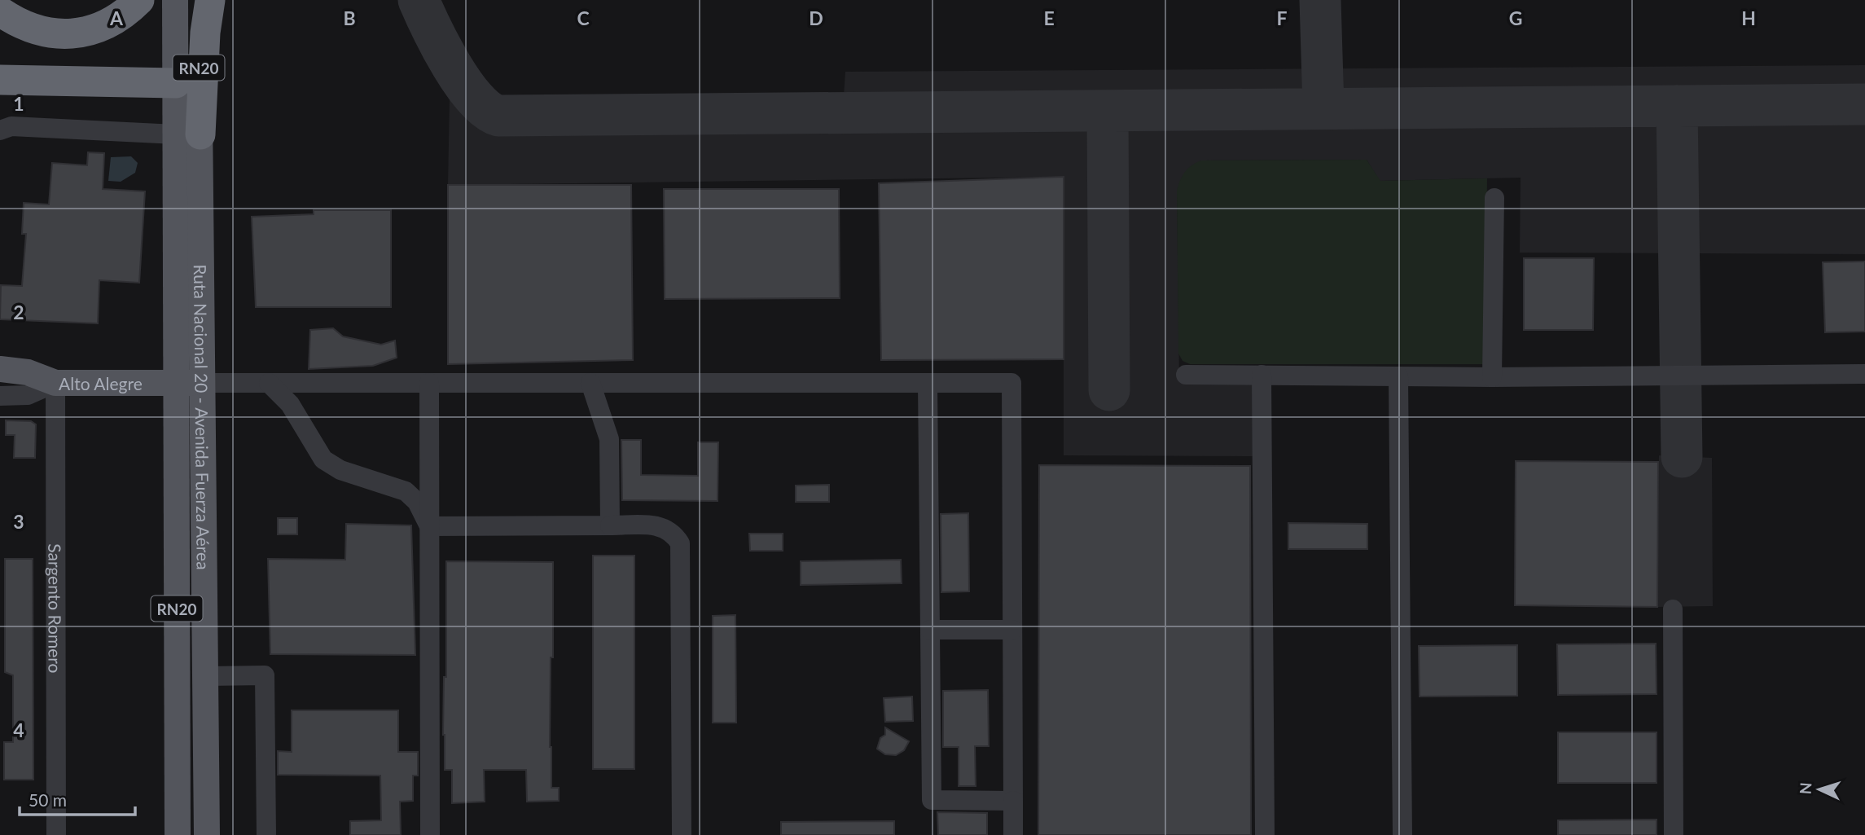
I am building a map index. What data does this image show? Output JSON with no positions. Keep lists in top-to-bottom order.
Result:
{
  "streets": {
    "main road": ["RN20", "Alto Alegre", "Ruta Nacional 20 - Avenida Fuerza Aérea"],
    "street": ["Sargento Romero"]
  },
  "crossings": [
    ["Alto Alegre", "Ruta Nacional 20 - Avenida Fuerza Aérea"],
    ["Alto Alegre", "Sargento Romero"]
  ],
  "scale_bar": "50 m",
  "north": "left",
  "grid": {
    "columns": [
      "A",
      "B",
      "C",
      "D",
      "E",
      "F",
      "G",
      "H"
    ],
    "rows": [
      "1",
      "2",
      "3",
      "4"
    ]
  }
}
